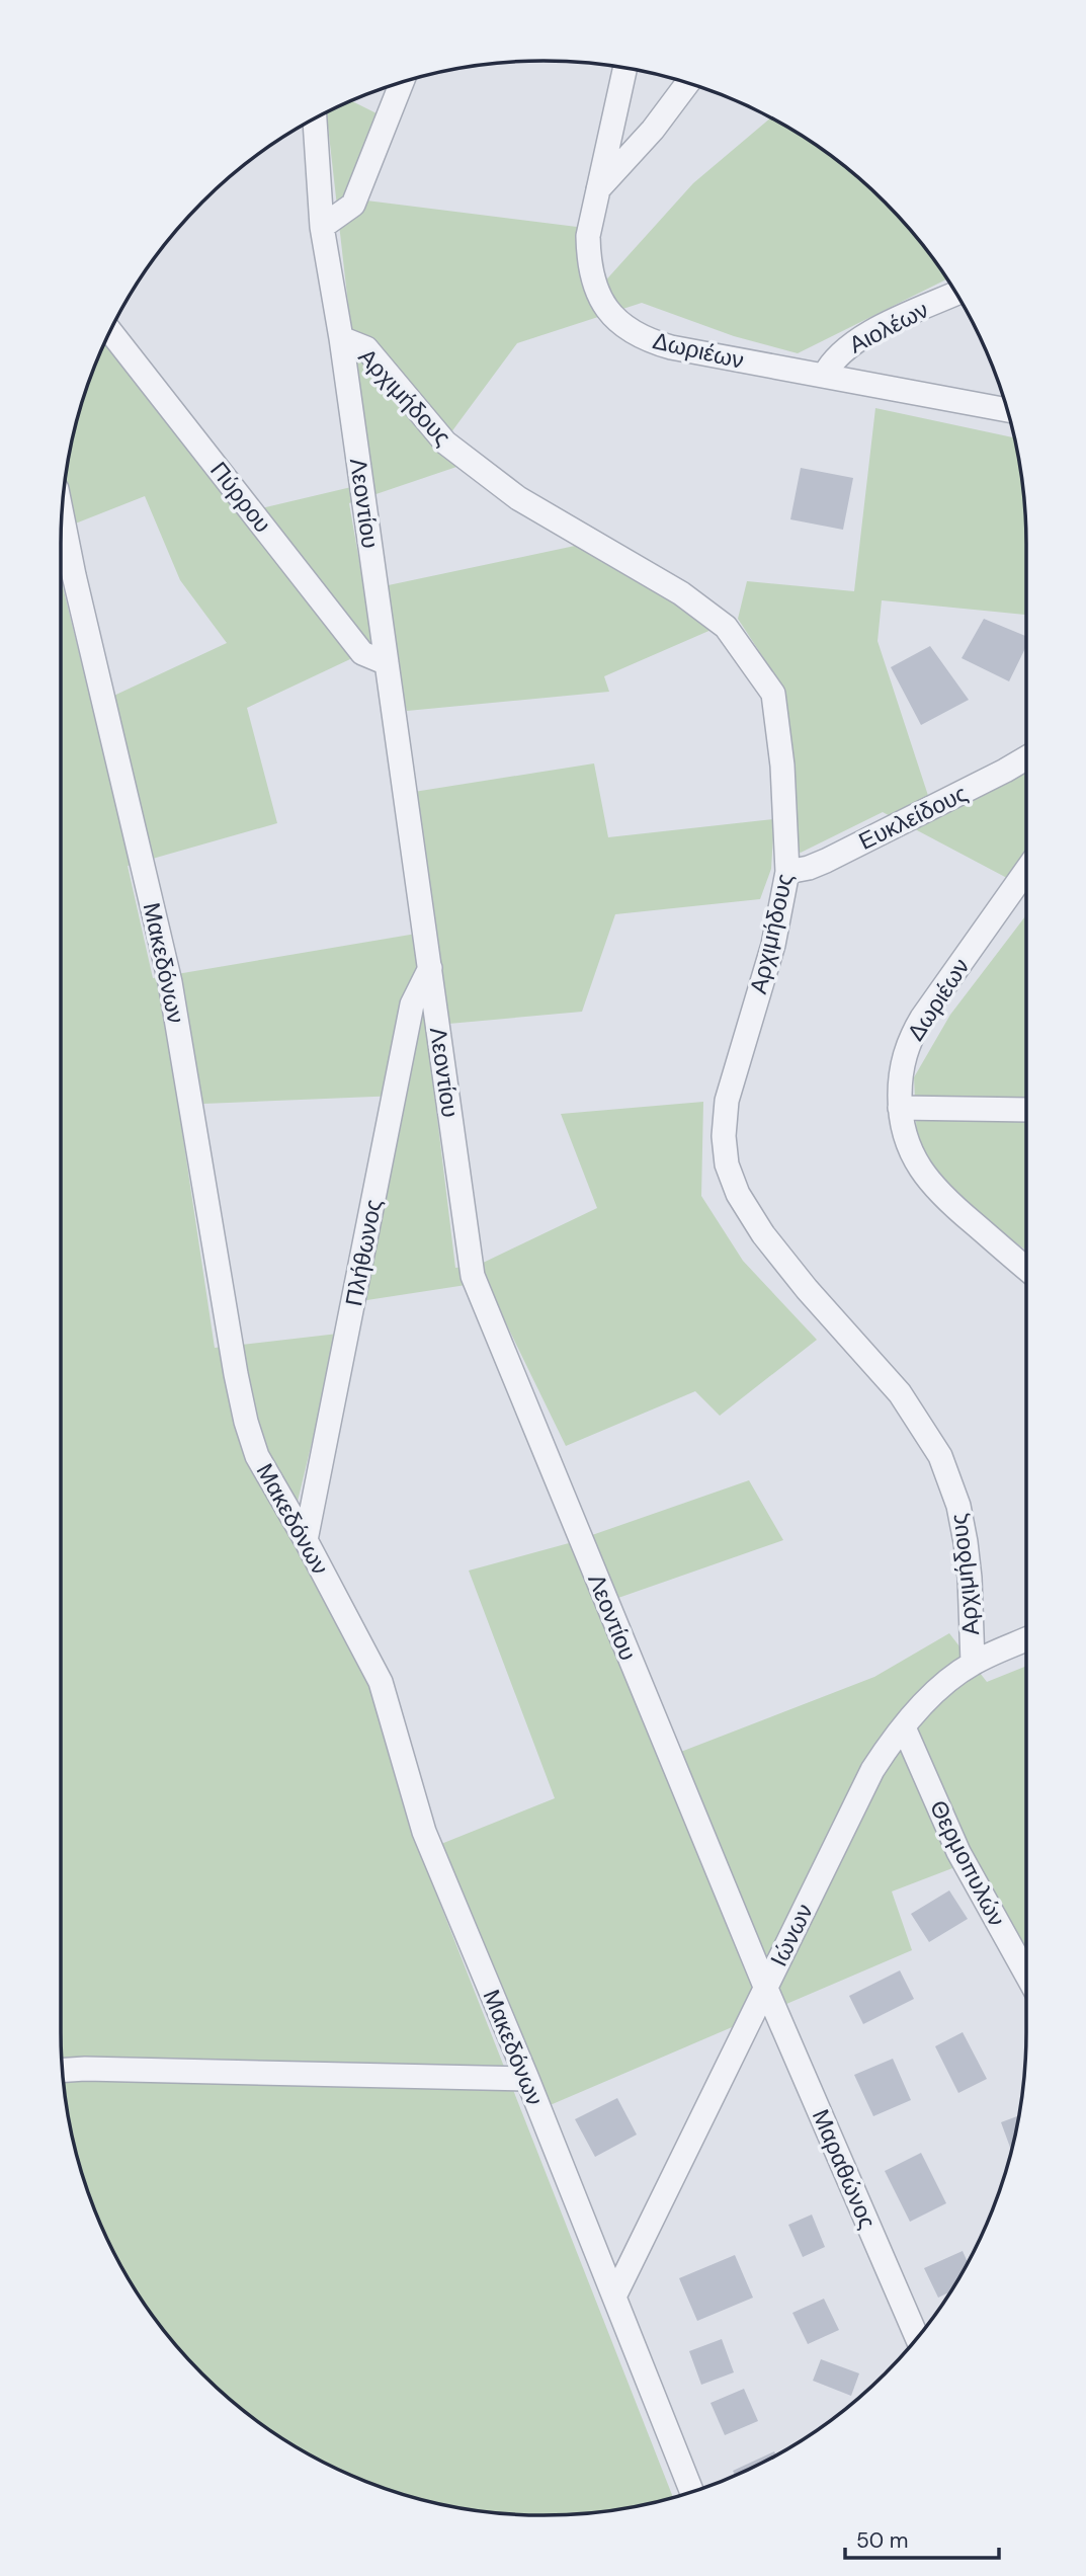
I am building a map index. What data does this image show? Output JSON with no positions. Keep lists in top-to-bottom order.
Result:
{
  "streets": {
    "street": [
      "Αιολέων",
      "Δωριέων",
      "Αρχιμήδους",
      "Πύρρου",
      "Λεοντίου",
      "Ευκλείδους",
      "Μακεδόνων",
      "Πλήθωνος",
      "Θερμοπυλών",
      "Ιώνων",
      "Μαραθώνος"
    ]
  },
  "crossings": [
    ["Αιολέων", "Δωριέων"],
    ["Αρχιμήδους", "Λεοντίου"],
    ["Αρχιμήδους", "Ευκλείδους"],
    ["Αρχιμήδους", "Ιώνων"],
    ["Πύρρου", "Λεοντίου"],
    ["Λεοντίου", "Πλήθωνος"],
    ["Λεοντίου", "Ιώνων"],
    ["Λεοντίου", "Μαραθώνος"],
    ["Μακεδόνων", "Πλήθωνος"],
    ["Μακεδόνων", "Ιώνων"],
    ["Θερμοπυλών", "Ιώνων"],
    ["Ιώνων", "Μαραθώνος"]
  ],
  "scale_bar": "50 m"
}
